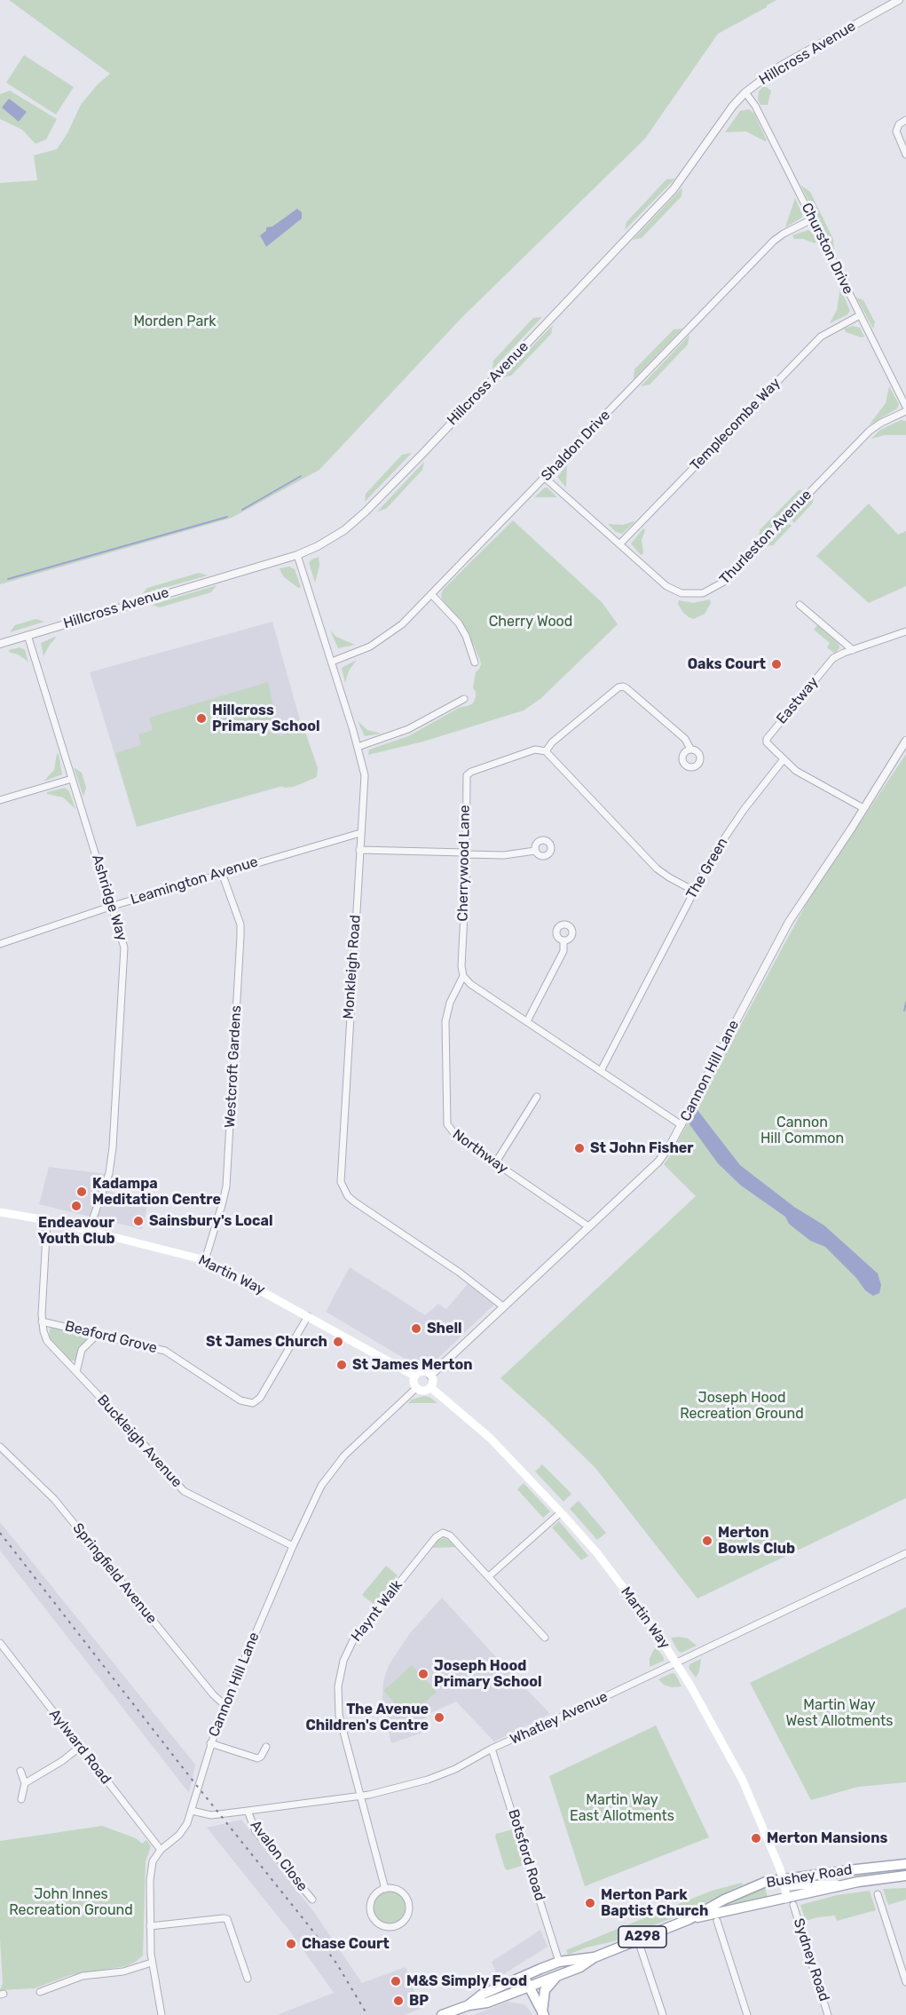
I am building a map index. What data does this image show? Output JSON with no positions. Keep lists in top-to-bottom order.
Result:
{
  "streets": {
    "main road": ["Martin Way", "Bushey Road", "A298"],
    "street": [
      "Hillcross Avenue",
      "Churston Drive",
      "Templecombe Way",
      "Shaldon Drive",
      "Thurleston Avenue",
      "Eastway",
      "Cherrywood Lane",
      "The Green",
      "Leamington Avenue",
      "Ashridge Way",
      "Monkleigh Road",
      "Westcroft Gardens",
      "Cannon Hill Lane",
      "Northway",
      "Beaford Grove",
      "Buckleigh Avenue",
      "Springfield Avenue",
      "Haynt Walk",
      "Whatley Avenue",
      "Aylward Road",
      "Botsford Road",
      "Avalon Close",
      "Sydney Road"
    ]
  },
  "crossings": [
    ["Hillcross Avenue", "Churston Drive"],
    ["Hillcross Avenue", "Ashridge Way"],
    ["Hillcross Avenue", "Monkleigh Road"],
    ["Churston Drive", "Templecombe Way"],
    ["Churston Drive", "Shaldon Drive"],
    ["Templecombe Way", "Thurleston Avenue"],
    ["Shaldon Drive", "Thurleston Avenue"],
    ["Shaldon Drive", "Monkleigh Road"],
    ["Eastway", "The Green"],
    ["Cherrywood Lane", "Northway"],
    ["Leamington Avenue", "Ashridge Way"],
    ["Leamington Avenue", "Monkleigh Road"],
    ["Leamington Avenue", "Westcroft Gardens"],
    ["Ashridge Way", "Martin Way"],
    ["Monkleigh Road", "Cannon Hill Lane"],
    ["Westcroft Gardens", "Martin Way"],
    ["Cannon Hill Lane", "Northway"],
    ["Cannon Hill Lane", "Martin Way"],
    ["Cannon Hill Lane", "Buckleigh Avenue"],
    ["Cannon Hill Lane", "Springfield Avenue"],
    ["Cannon Hill Lane", "Whatley Avenue"],
    ["Cannon Hill Lane", "Aylward Road"],
    ["Martin Way", "Beaford Grove"],
    ["Martin Way", "Buckleigh Avenue"],
    ["Martin Way", "Whatley Avenue"],
    ["Martin Way", "Bushey Road"],
    ["Martin Way", "Sydney Road"],
    ["Beaford Grove", "Buckleigh Avenue"],
    ["Haynt Walk", "Whatley Avenue"],
    ["Whatley Avenue", "Botsford Road"],
    ["Whatley Avenue", "Avalon Close"],
    ["Botsford Road", "Bushey Road"],
    ["Bushey Road", "Sydney Road"]
  ],
  "parks": [
    "Morden Park",
    "Cherry Wood",
    "Cannon Hill Common",
    "Joseph Hood Recreation Ground",
    "Martin Way West Allotments",
    "Martin Way East Allotments",
    "John Innes Recreation Ground"
  ],
  "places": [
    "Oaks Court",
    "Hillcross Primary School",
    "St John Fisher",
    "Kadampa Meditation Centre",
    "Endeavour Youth Club",
    "Sainsbury's Local",
    "Shell",
    "St James Church",
    "St James Merton",
    "Merton Bowls Club",
    "Joseph Hood Primary School",
    "The Avenue Children's Centre",
    "Merton Mansions",
    "Merton Park Baptist Church",
    "Chase Court",
    "M&S Simply Food",
    "BP"
  ]
}
